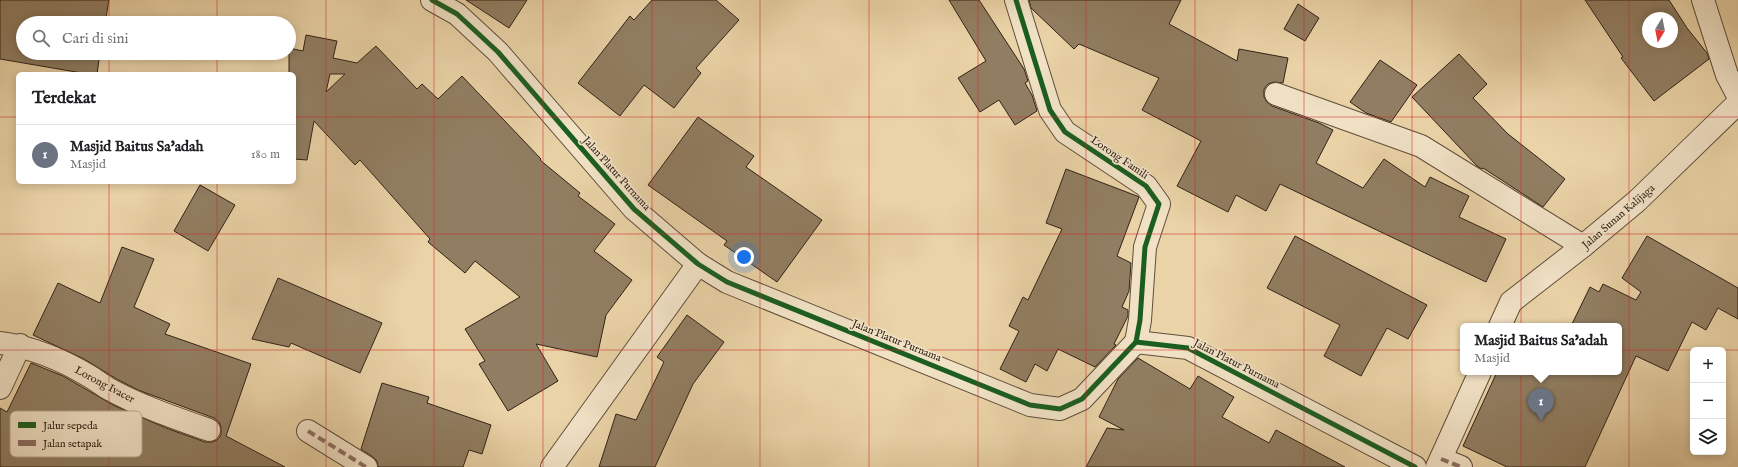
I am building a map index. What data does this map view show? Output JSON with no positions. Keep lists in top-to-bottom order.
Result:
{
  "streets": {
    "street": [
      "Lorong Famili",
      "Jalan Platur Purnama",
      "Jalan Sunan Kalijaga",
      "Lorong Ivacer"
    ]
  },
  "crossings": [
    ["Lorong Famili", "Jalan Platur Purnama"]
  ],
  "legend": ["Jalur sepeda", "Jalan setapak"],
  "north": "bottom",
  "page": {
    "search": "Cari di sini",
    "heading": "Terdekat",
    "list": [
      {
        "mark": "1",
        "name": "Masjid Baitus Sa'adah",
        "note": "Masjid",
        "value": "180 m"
      }
    ],
    "popup": ["Masjid Baitus Sa'adah", "Masjid"],
    "map_buttons": ["+", "−"],
    "pins": "1"
  }
}
